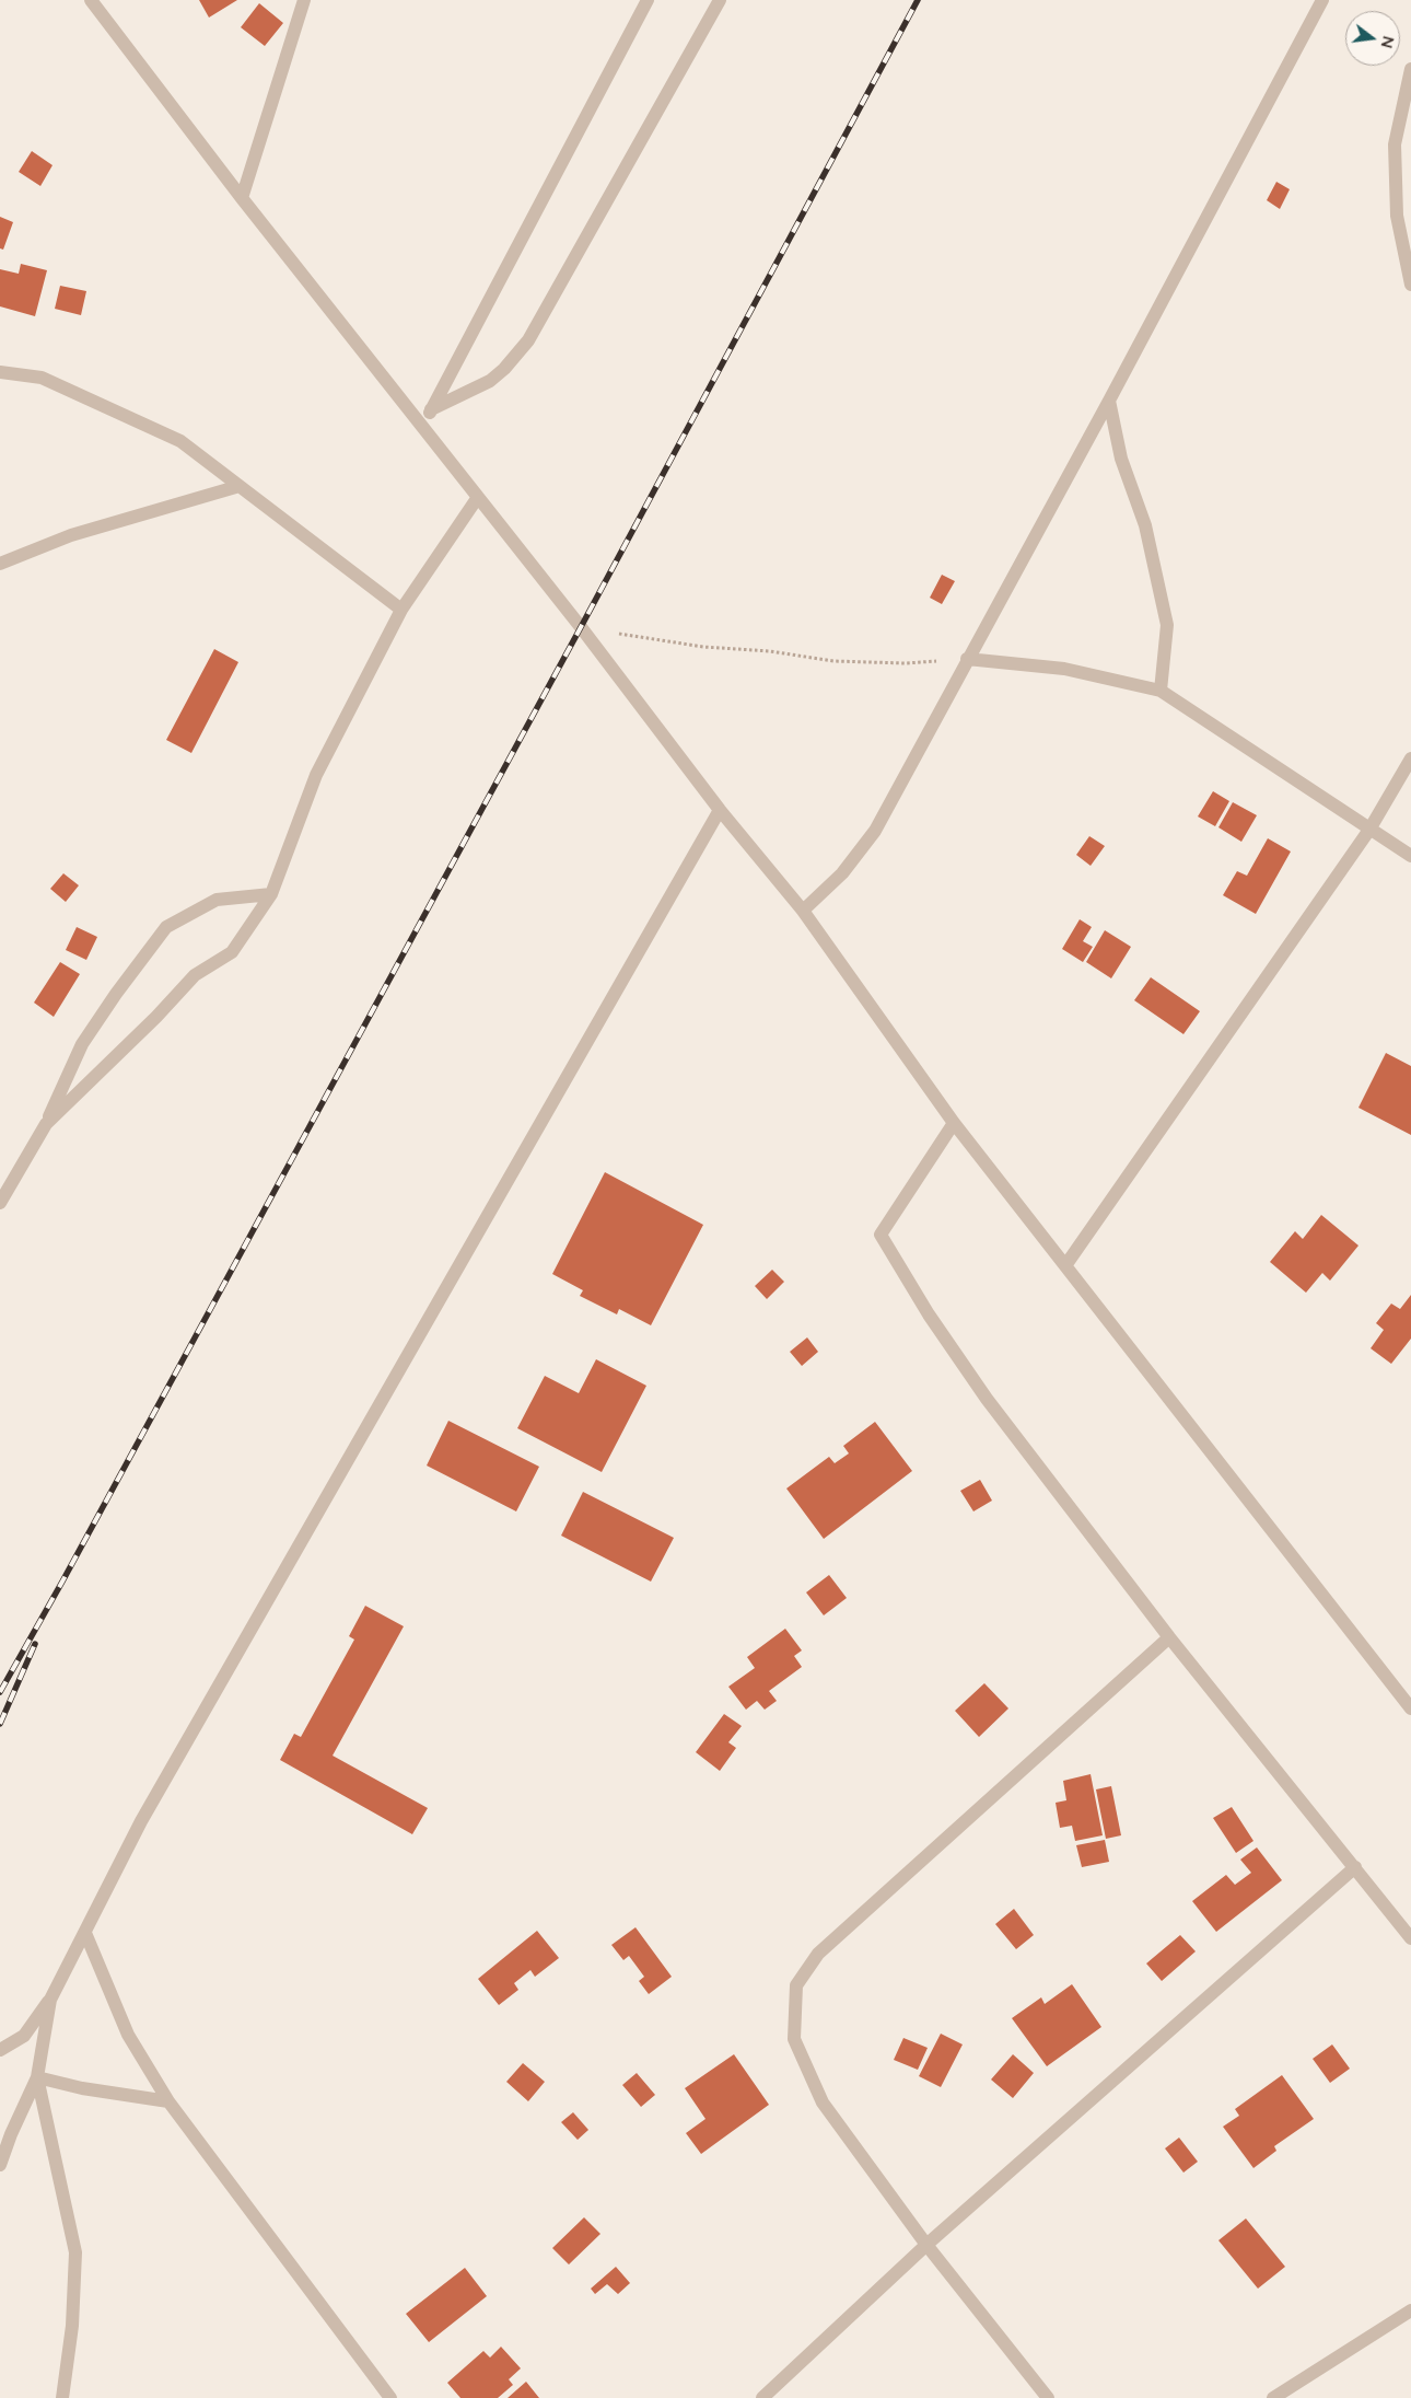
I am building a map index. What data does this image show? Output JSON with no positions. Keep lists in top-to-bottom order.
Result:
{
  "north": "right"
}
